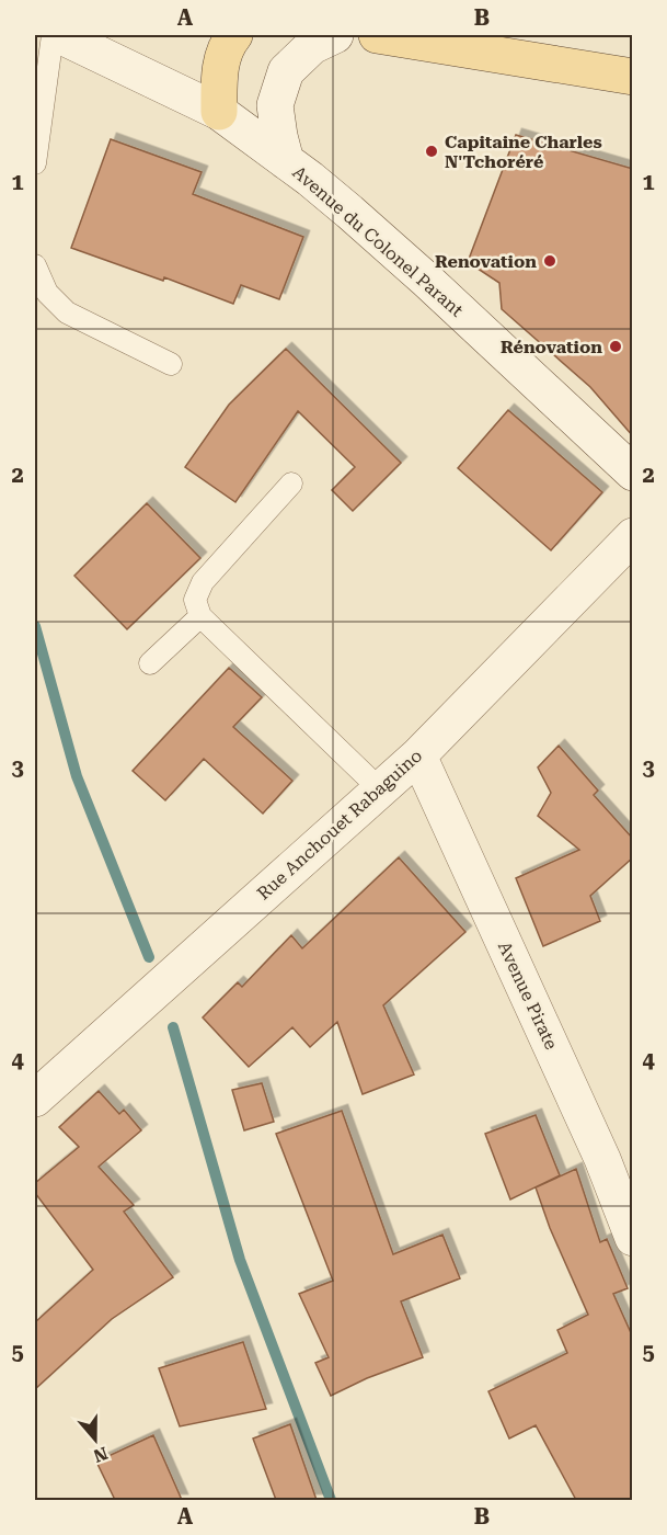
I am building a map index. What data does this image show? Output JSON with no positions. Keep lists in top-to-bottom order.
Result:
{
  "streets": {
    "street": ["Avenue du Colonel Parant", "Rue Anchouet Rabaguino", "Avenue Pirate"]
  },
  "crossings": [
    ["Rue Anchouet Rabaguino", "Avenue Pirate"]
  ],
  "places": ["Capitaine Charles N'Tchoréré", "Renovation", "Rénovation"],
  "north": "bottom",
  "grid": {
    "columns": ["A", "B"],
    "rows": [
      "1",
      "2",
      "3",
      "4",
      "5"
    ]
  }
}
